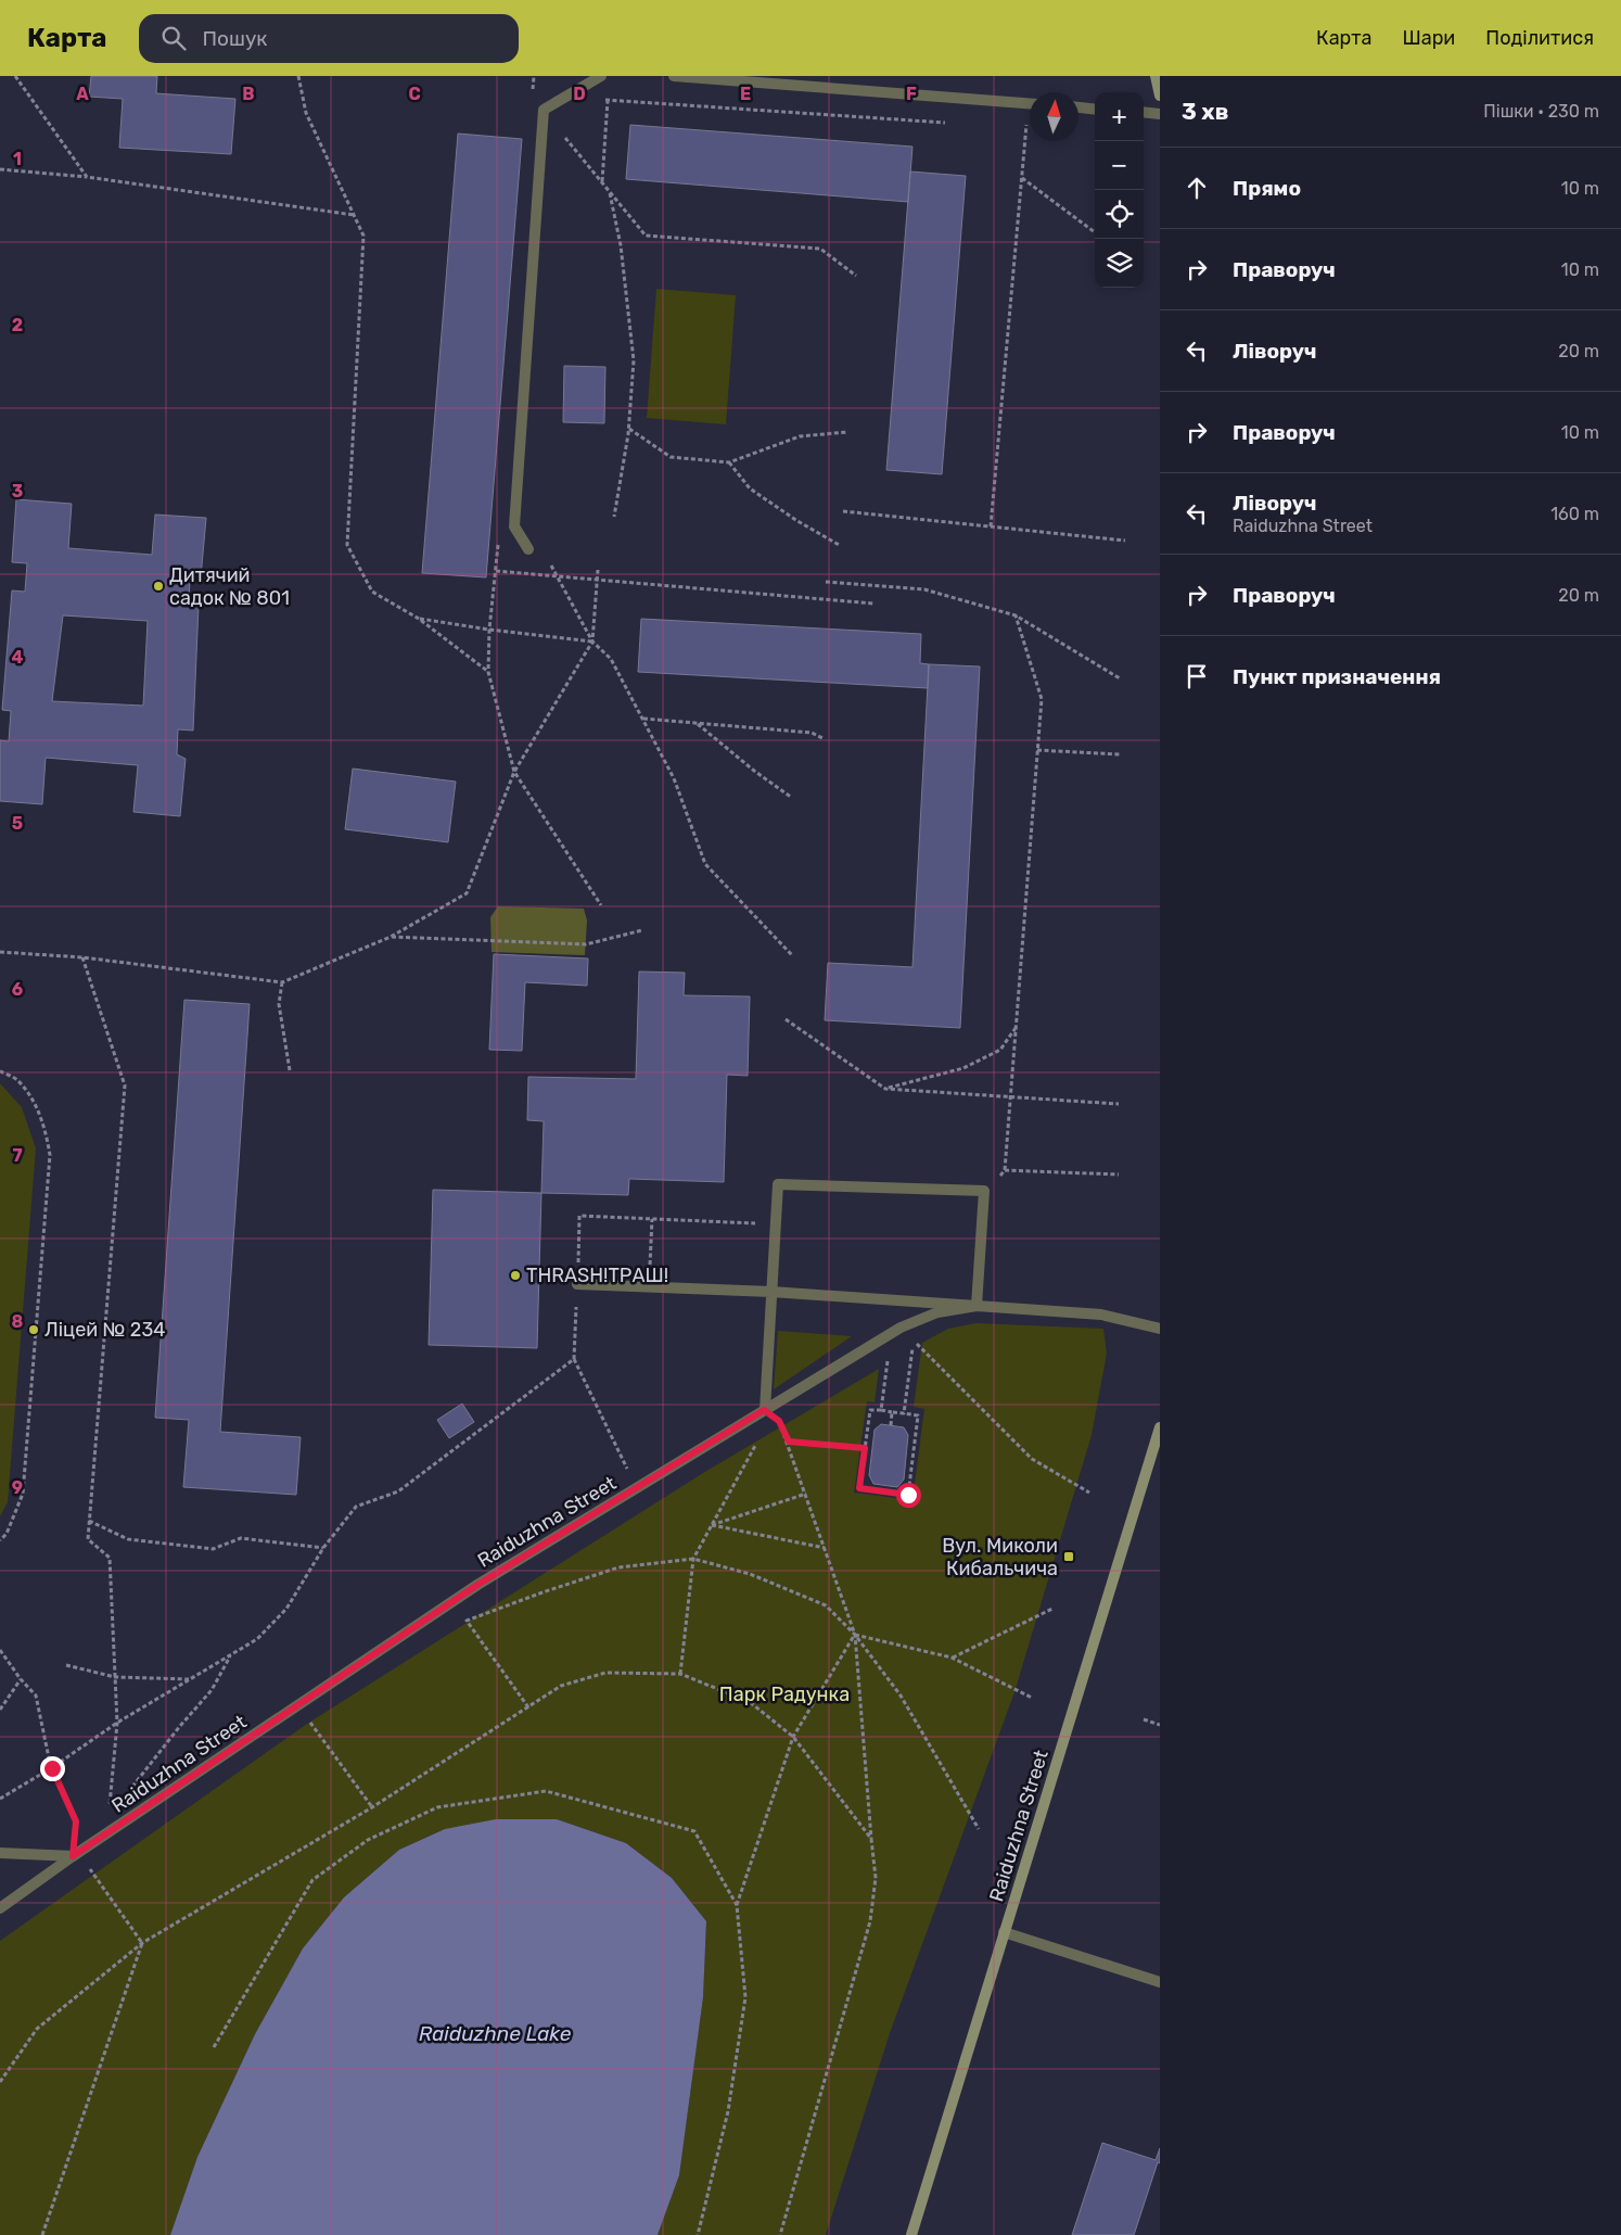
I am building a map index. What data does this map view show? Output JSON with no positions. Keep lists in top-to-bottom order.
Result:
{
  "streets": {
    "street": ["Raiduzhna Street"]
  },
  "water": ["Raiduzhne Lake"],
  "parks": ["Парк Радунка"],
  "places": {
    "other": ["Дитячий садок № 801", "ТHRASH!ТРАШ!", "Ліцей № 234"],
    "transit": ["Вул. Миколи Кибальчича"]
  },
  "north": "top",
  "page": {
    "header": "Карта",
    "search": "Пошук",
    "nav": ["Карта", "Шари", "Поділитися"],
    "heading": ["3 хв", "Пішки · 230 m"],
    "map_buttons": ["+", "−"],
    "list": [
      ["Прямо", "10 m"],
      ["Праворуч", "10 m"],
      ["Ліворуч", "20 m"],
      ["Праворуч", "10 m"],
      ["Ліворуч", "Raiduzhna Street", "160 m"],
      ["Праворуч", "20 m"],
      "Пункт призначення"
    ]
  },
  "grid": {
    "columns": [
      "A",
      "B",
      "C",
      "D",
      "E",
      "F"
    ],
    "rows": [
      "1",
      "2",
      "3",
      "4",
      "5",
      "6",
      "7",
      "8",
      "9"
    ]
  }
}
